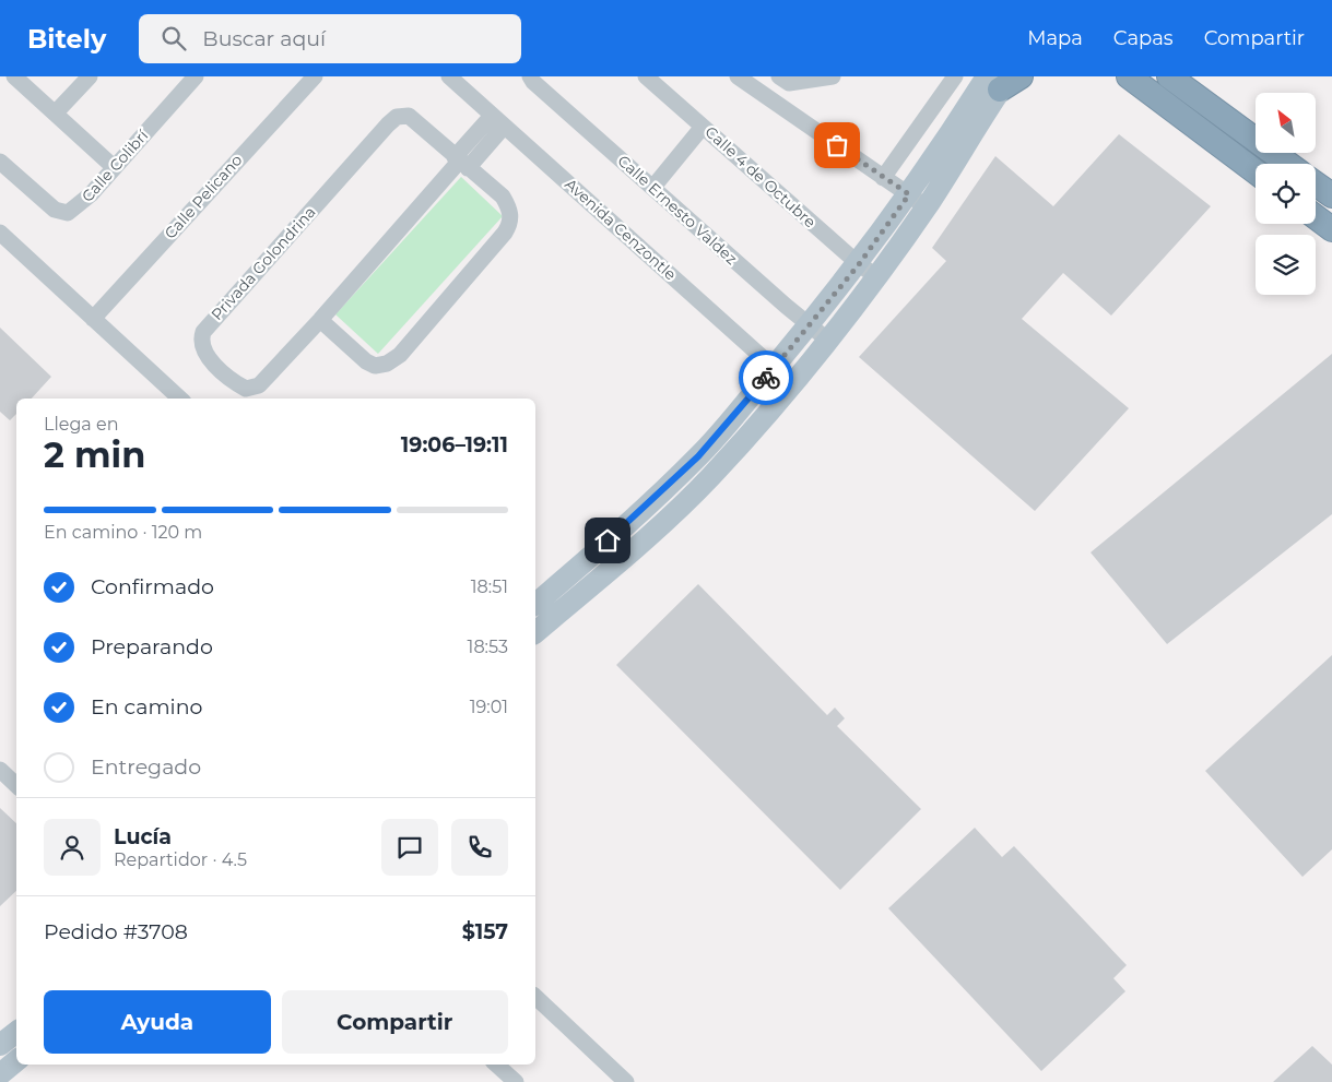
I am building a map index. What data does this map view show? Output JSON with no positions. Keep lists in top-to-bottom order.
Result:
{
  "streets": {
    "street": [
      "Calle Colibrí",
      "Calle 4 de Octubre",
      "Calle Pelicano",
      "Calle Ernesto Valdez",
      "Avenida Cenzontle",
      "Privada Golondrina"
    ]
  },
  "crossings": [
    ["Avenida Cenzontle", "Privada Golondrina"]
  ],
  "north": "top left",
  "page": {
    "header": "Bitely",
    "search": "Buscar aquí",
    "nav": ["Mapa", "Capas", "Compartir"],
    "heading": ["2 min", "Llega en", "19:06–19:11"],
    "panel": [
      "Lucía",
      "Repartidor · 4.5",
      "Pedido #3708",
      "$157"
    ],
    "bar": "En camino · 120 m",
    "list": [
      ["Confirmado", "18:51"],
      ["Preparando", "18:53"],
      ["En camino", "19:01"],
      "Entregado"
    ],
    "buttons": ["Ayuda", "Compartir"]
  }
}
